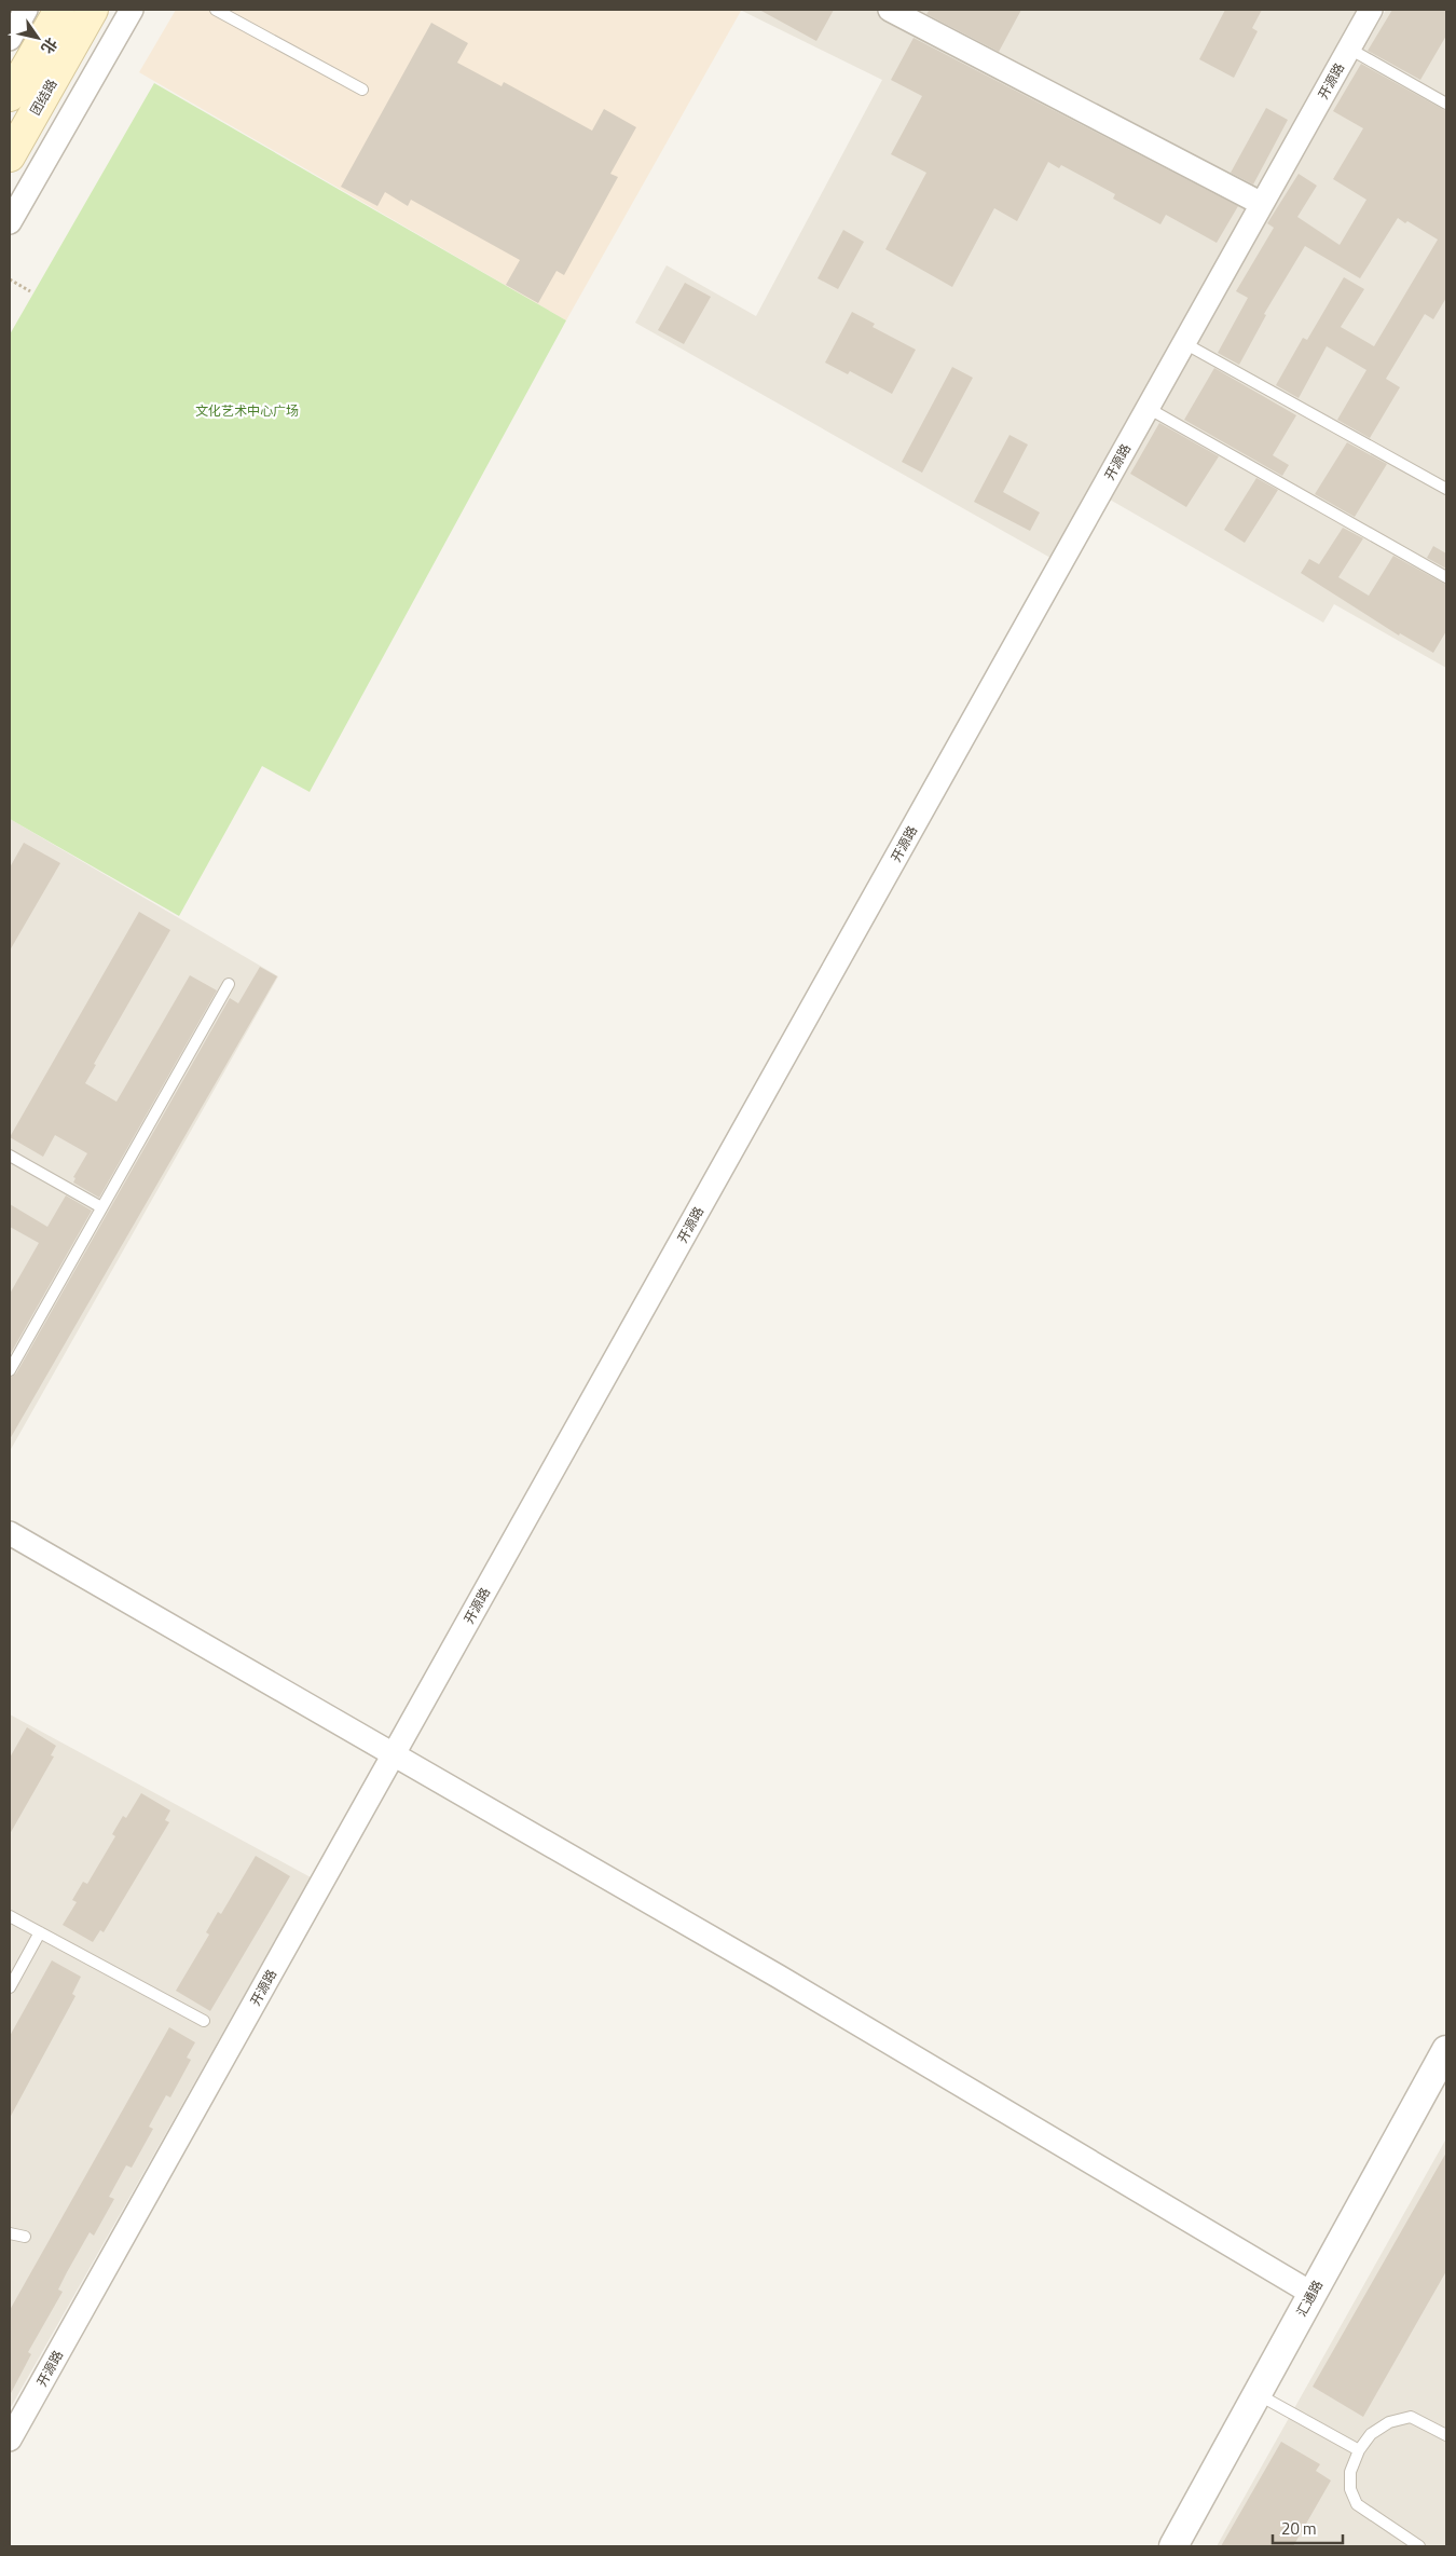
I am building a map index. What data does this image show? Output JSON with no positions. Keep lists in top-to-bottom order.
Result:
{
  "streets": {
    "main road": ["团结路"],
    "street": ["开源路", "汇通路"]
  },
  "parks": ["文化艺术中心广场"],
  "scale_bar": "20 m",
  "north": "bottom right"
}
